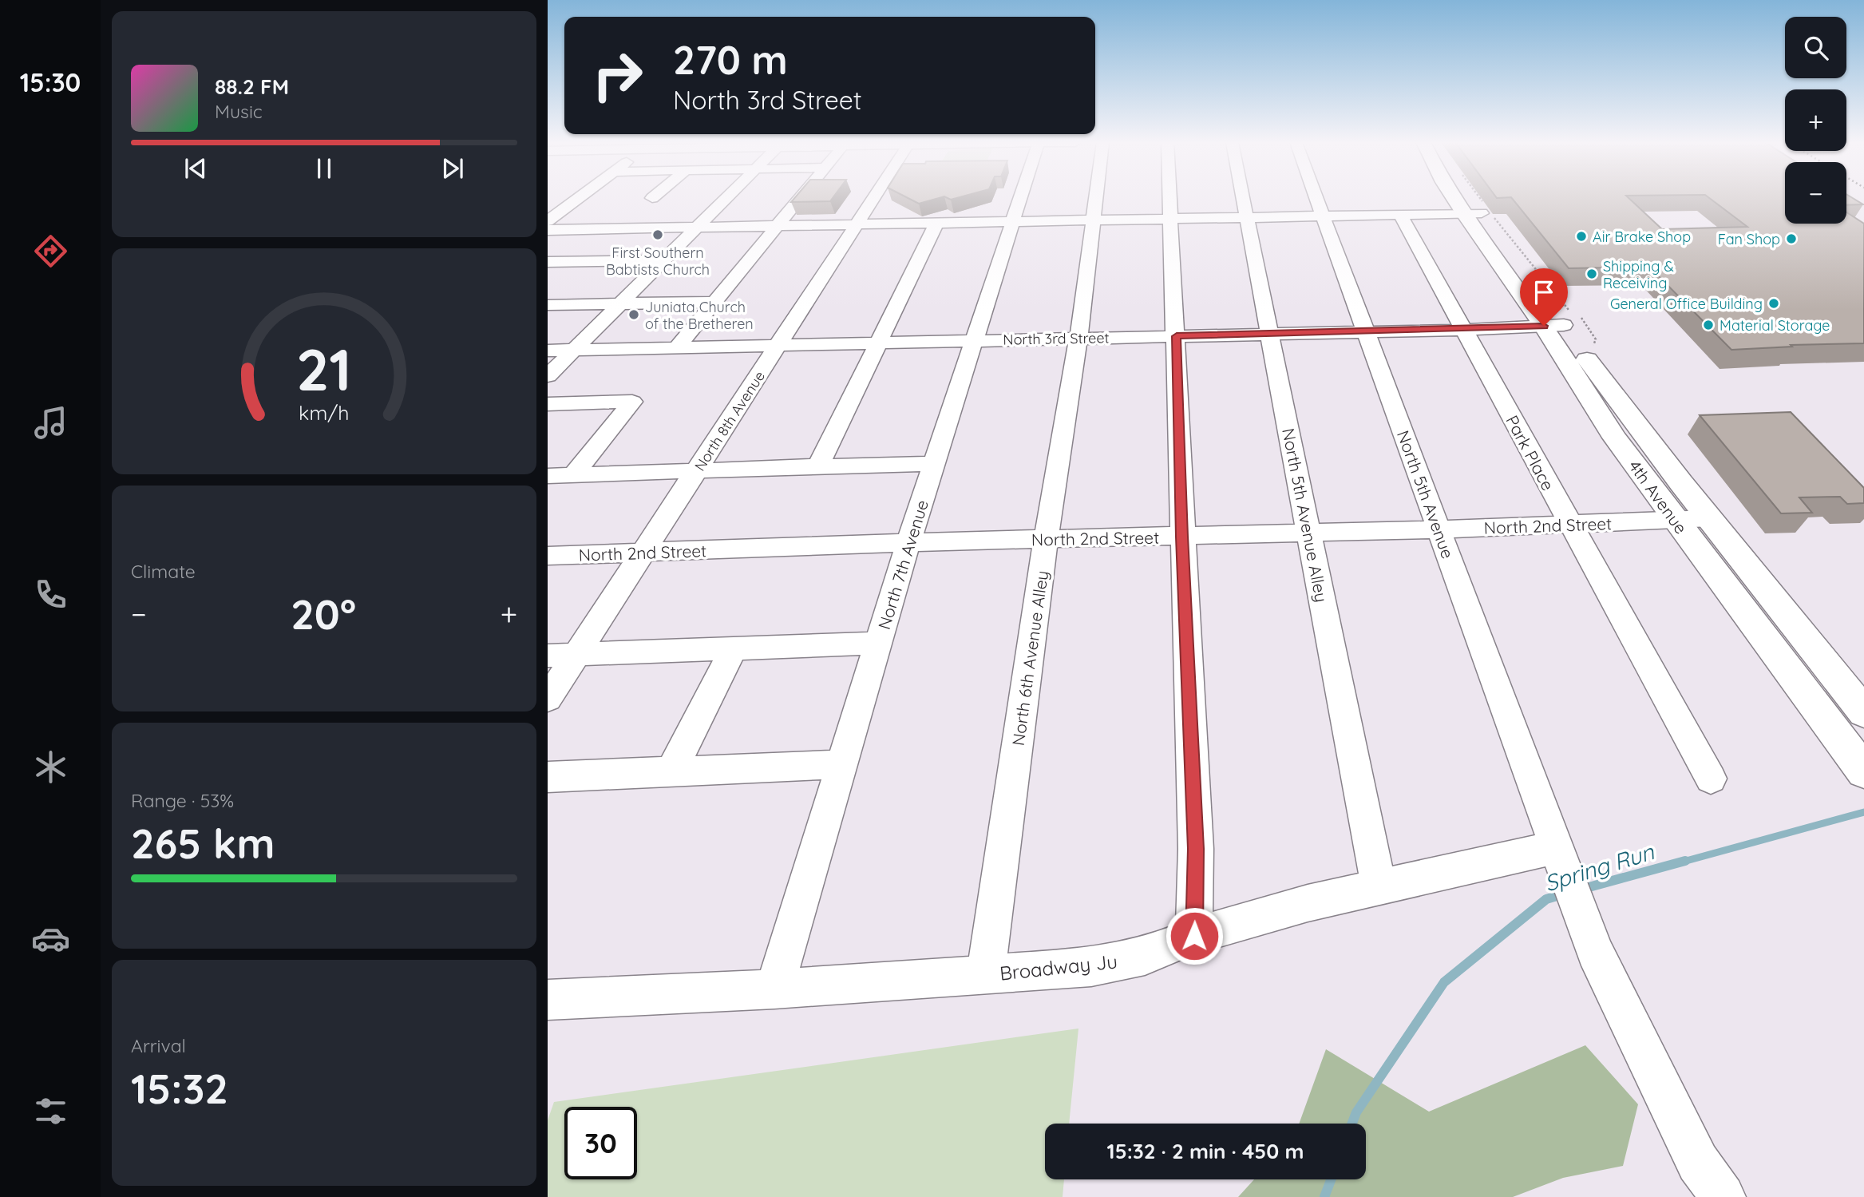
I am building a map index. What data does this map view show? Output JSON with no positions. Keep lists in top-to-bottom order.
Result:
{
  "streets": {
    "main road": ["4th Avenue"],
    "street": [
      "North 3rd Street",
      "North 8th Avenue",
      "Park Place",
      "North 5th Avenue",
      "North 5th Avenue Alley",
      "North 2nd Street",
      "North 7th Avenue",
      "North 6th Avenue Alley",
      "Broadway Ju"
    ]
  },
  "crossings": [
    ["North 3rd Street", "North 8th Avenue"],
    ["North 3rd Street", "Park Place"],
    ["North 3rd Street", "North 5th Avenue"],
    ["North 3rd Street", "4th Avenue"],
    ["North 3rd Street", "North 5th Avenue Alley"],
    ["North 3rd Street", "North 7th Avenue"],
    ["North 3rd Street", "North 6th Avenue Alley"],
    ["North 8th Avenue", "North 2nd Street"],
    ["Park Place", "North 2nd Street"],
    ["North 5th Avenue", "North 2nd Street"],
    ["North 5th Avenue", "Broadway Ju"],
    ["4th Avenue", "North 2nd Street"],
    ["North 5th Avenue Alley", "North 2nd Street"],
    ["North 5th Avenue Alley", "Broadway Ju"],
    ["North 2nd Street", "North 7th Avenue"],
    ["North 2nd Street", "North 6th Avenue Alley"],
    ["North 7th Avenue", "Broadway Ju"],
    ["North 6th Avenue Alley", "Broadway Ju"]
  ],
  "water": ["Spring Run"],
  "places": [
    "First Southern Babtists Church",
    "Air Brake Shop",
    "Fan Shop",
    "Shipping & Receiving",
    "General Office Building",
    "Juniata Church of the Bretheren",
    "Material Storage"
  ],
  "page": {
    "tabs": "15:30",
    "map_buttons": ["+", "−"],
    "turn": ["270 m", "North 3rd Street"],
    "song": ["88.2 FM", "Music"],
    "tile": [
      "Climate",
      ["Range · 53%", "265 km"],
      ["Arrival", "15:32"]
    ],
    "heat": ["−", "20°", "+"],
    "limit": "30",
    "trip": "15:32 · 2 min · 450 m",
    "gauge": ["21", "km/h"]
  }
}
